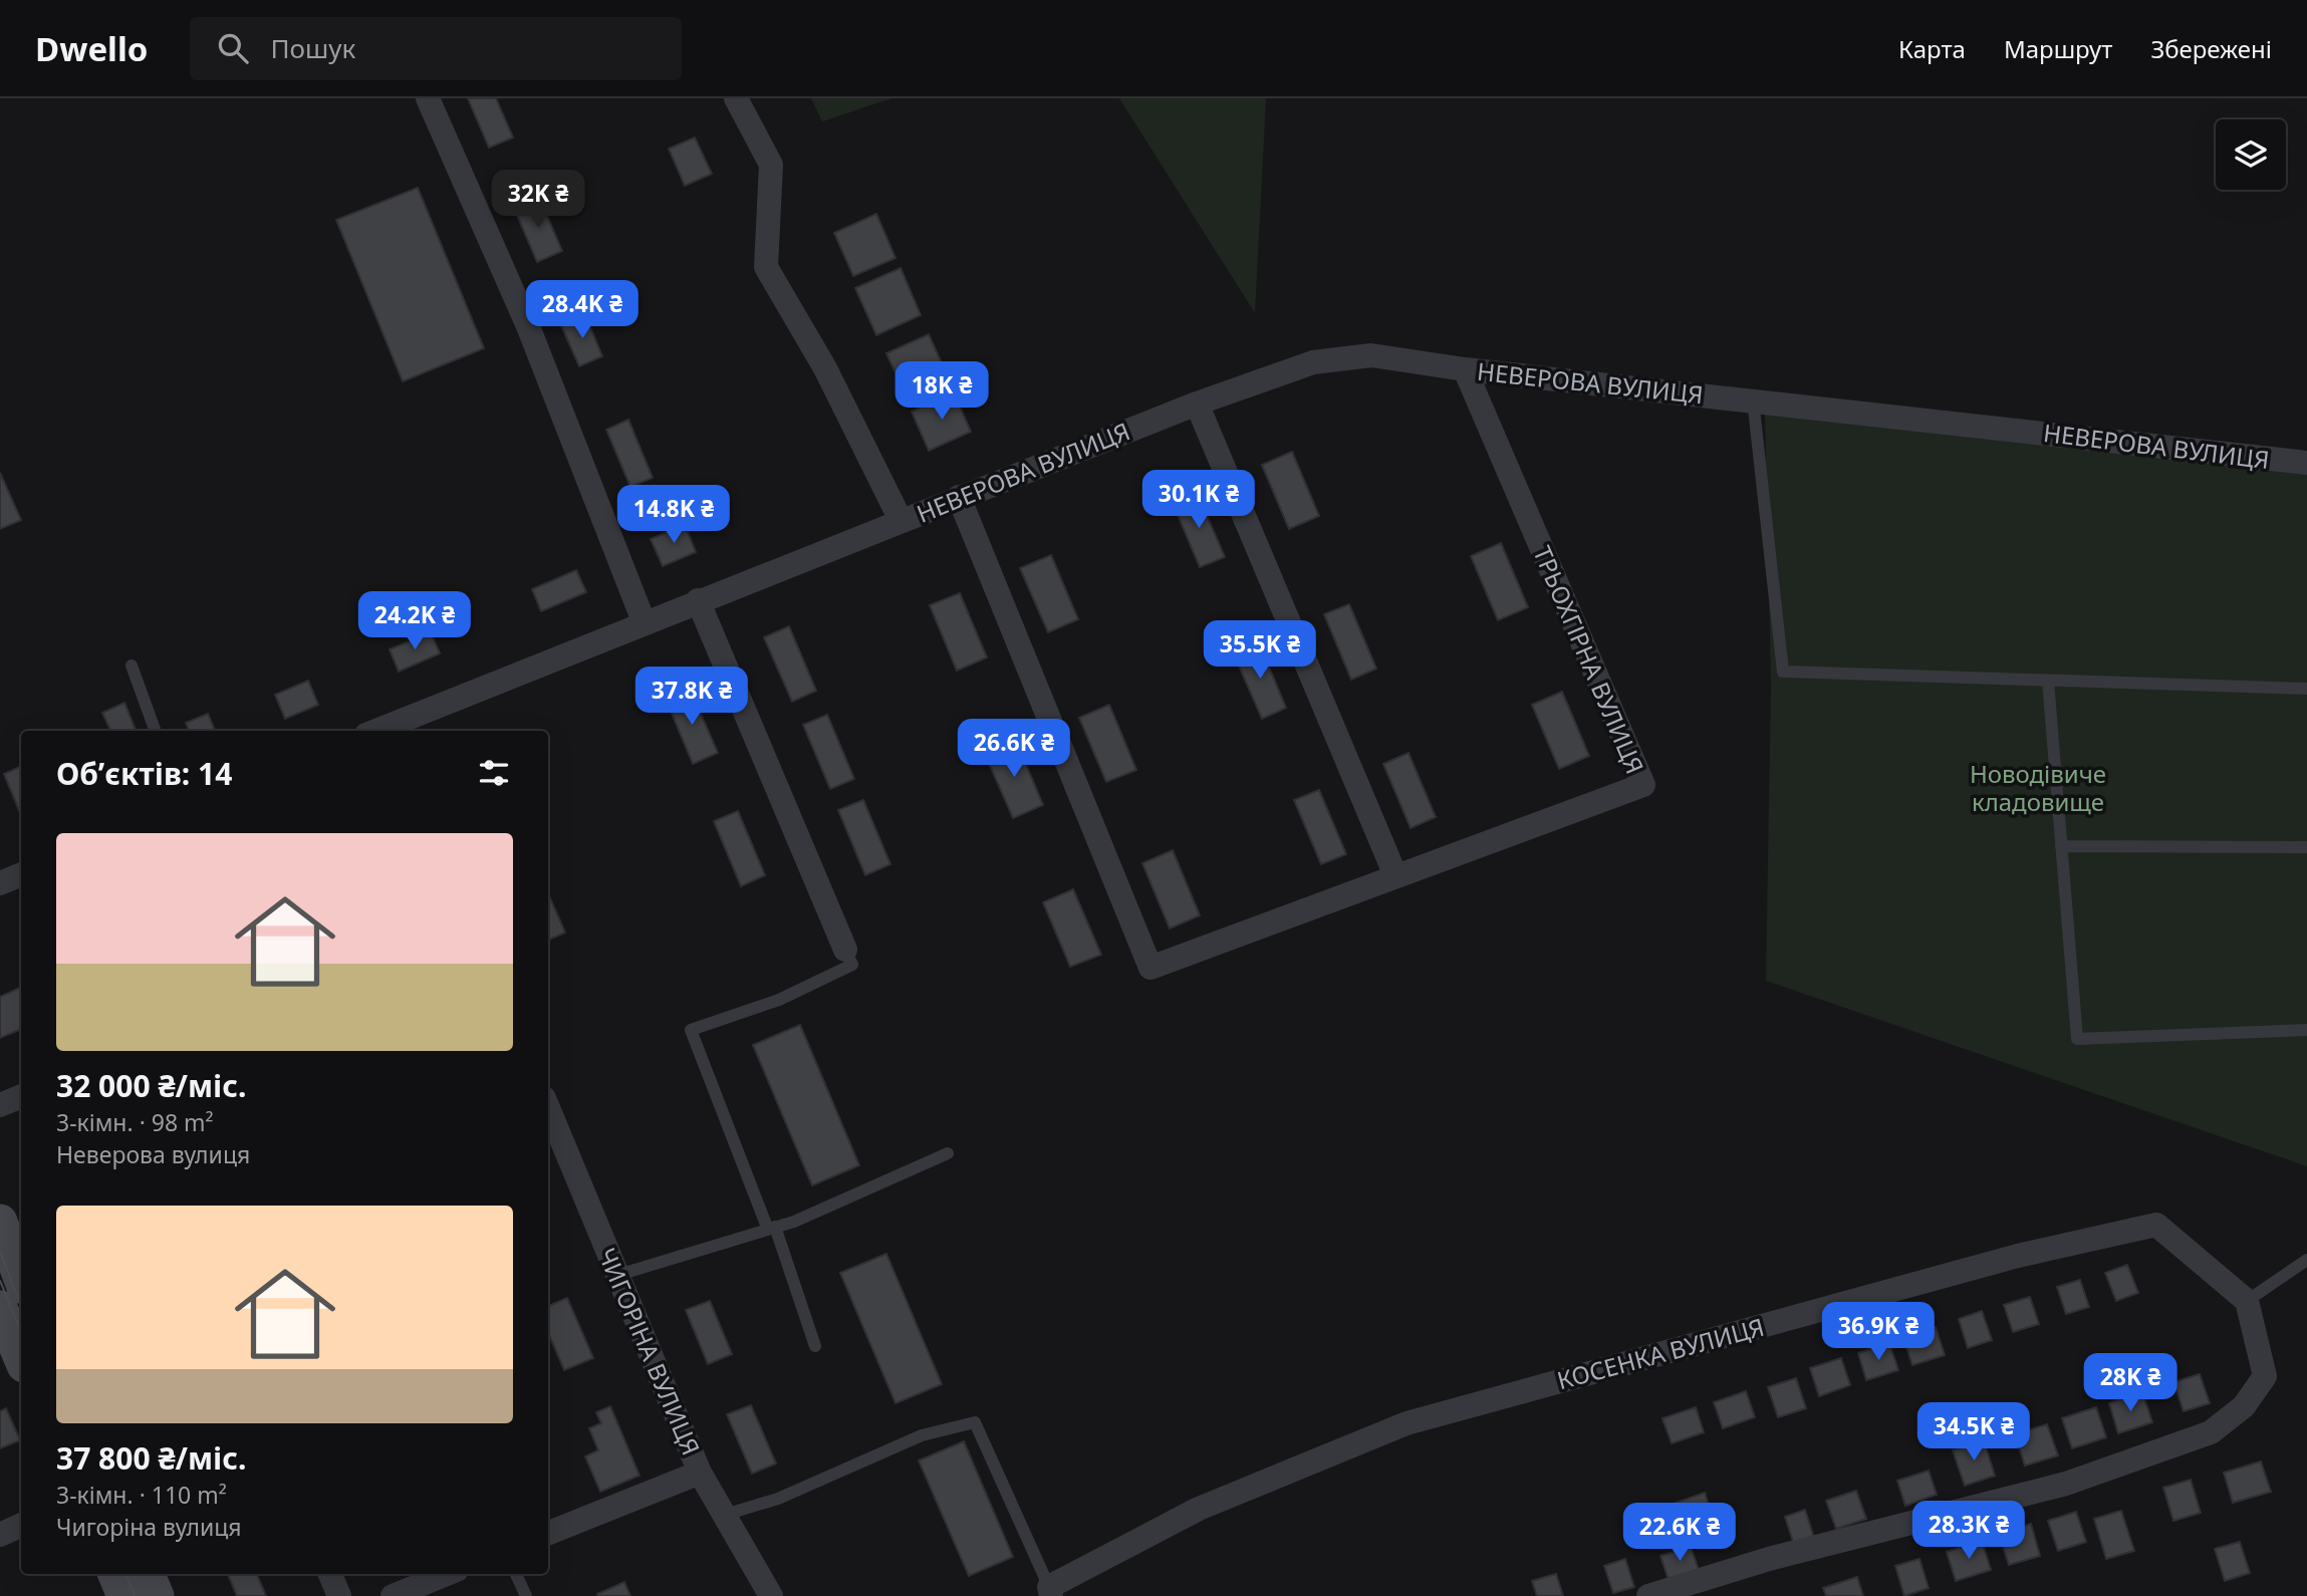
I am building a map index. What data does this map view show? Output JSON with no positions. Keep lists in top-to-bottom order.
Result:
{
  "streets": {
    "street": [
      "НЕВЕРОВА ВУЛИЦЯ",
      "ТРЬОХГІРНА ВУЛИЦЯ",
      "ЧИГОРІНА ВУЛИЦЯ",
      "КОСЕНКА ВУЛИЦЯ"
    ]
  },
  "crossings": [
    ["НЕВЕРОВА ВУЛИЦЯ", "ТРЬОХГІРНА ВУЛИЦЯ"]
  ],
  "parks": ["Новодівиче кладовище"],
  "page": {
    "header": "Dwello",
    "search": "Пошук",
    "nav": ["Карта", "Маршрут", "Збережені"],
    "price": [
      "32K ₴",
      "28.4K ₴",
      "18K ₴",
      "30.1K ₴",
      "14.8K ₴",
      "24.2K ₴",
      "35.5K ₴",
      "37.8K ₴",
      "26.6K ₴",
      "36.9K ₴",
      "28K ₴",
      "34.5K ₴",
      "28.3K ₴",
      "22.6K ₴"
    ],
    "heading": "Об’єктів: 14",
    "list": [
      {
        "name": "32 000 ₴/міс.",
        "note": "3-кімн. · 98 m² · Неверова вулиця"
      },
      {
        "name": "37 800 ₴/міс.",
        "note": "3-кімн. · 110 m² · Чигоріна вулиця"
      }
    ]
  }
}
